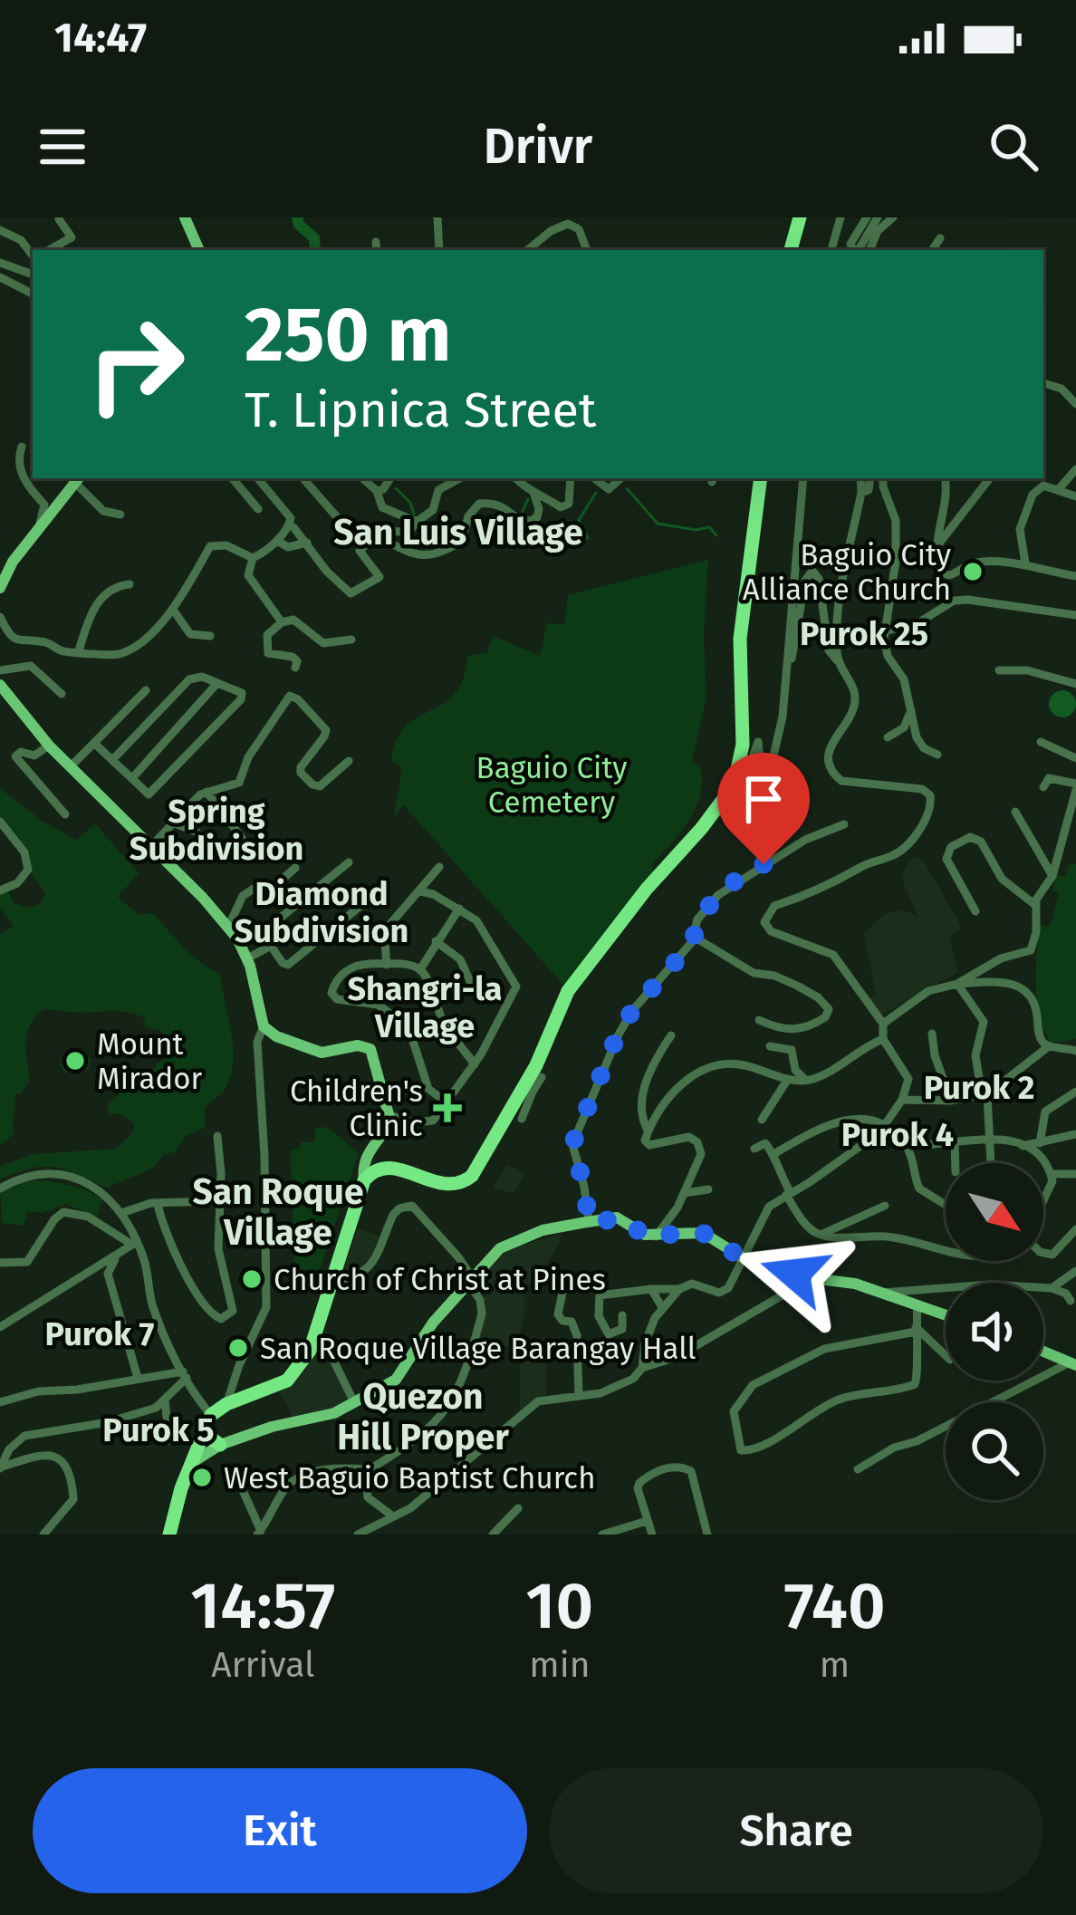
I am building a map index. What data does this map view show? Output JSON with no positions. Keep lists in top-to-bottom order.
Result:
{
  "districts": [
    "San Luis Village",
    "Purok 25",
    "Spring Subdivision",
    "Diamond Subdivision",
    "Shangri-la Village",
    "Purok 2",
    "Purok 4",
    "San Roque Village",
    "Purok 7",
    "Quezon Hill Proper",
    "Purok 5"
  ],
  "parks": ["Baguio City Cemetery"],
  "places": {
    "other": [
      "Baguio City Alliance Church",
      "Mount Mirador",
      "Church of Christ at Pines",
      "San Roque Village Barangay Hall",
      "West Baguio Baptist Church"
    ],
    "health": ["Children's Clinic"]
  },
  "north": "bottom right",
  "page": {
    "status": "14:47",
    "header": "Drivr",
    "turn": ["250 m", "T. Lipnica Street"],
    "eta": [
      "14:57",
      "Arrival",
      "10",
      "min",
      "740",
      "m"
    ],
    "buttons": ["Exit", "Share"]
  }
}
